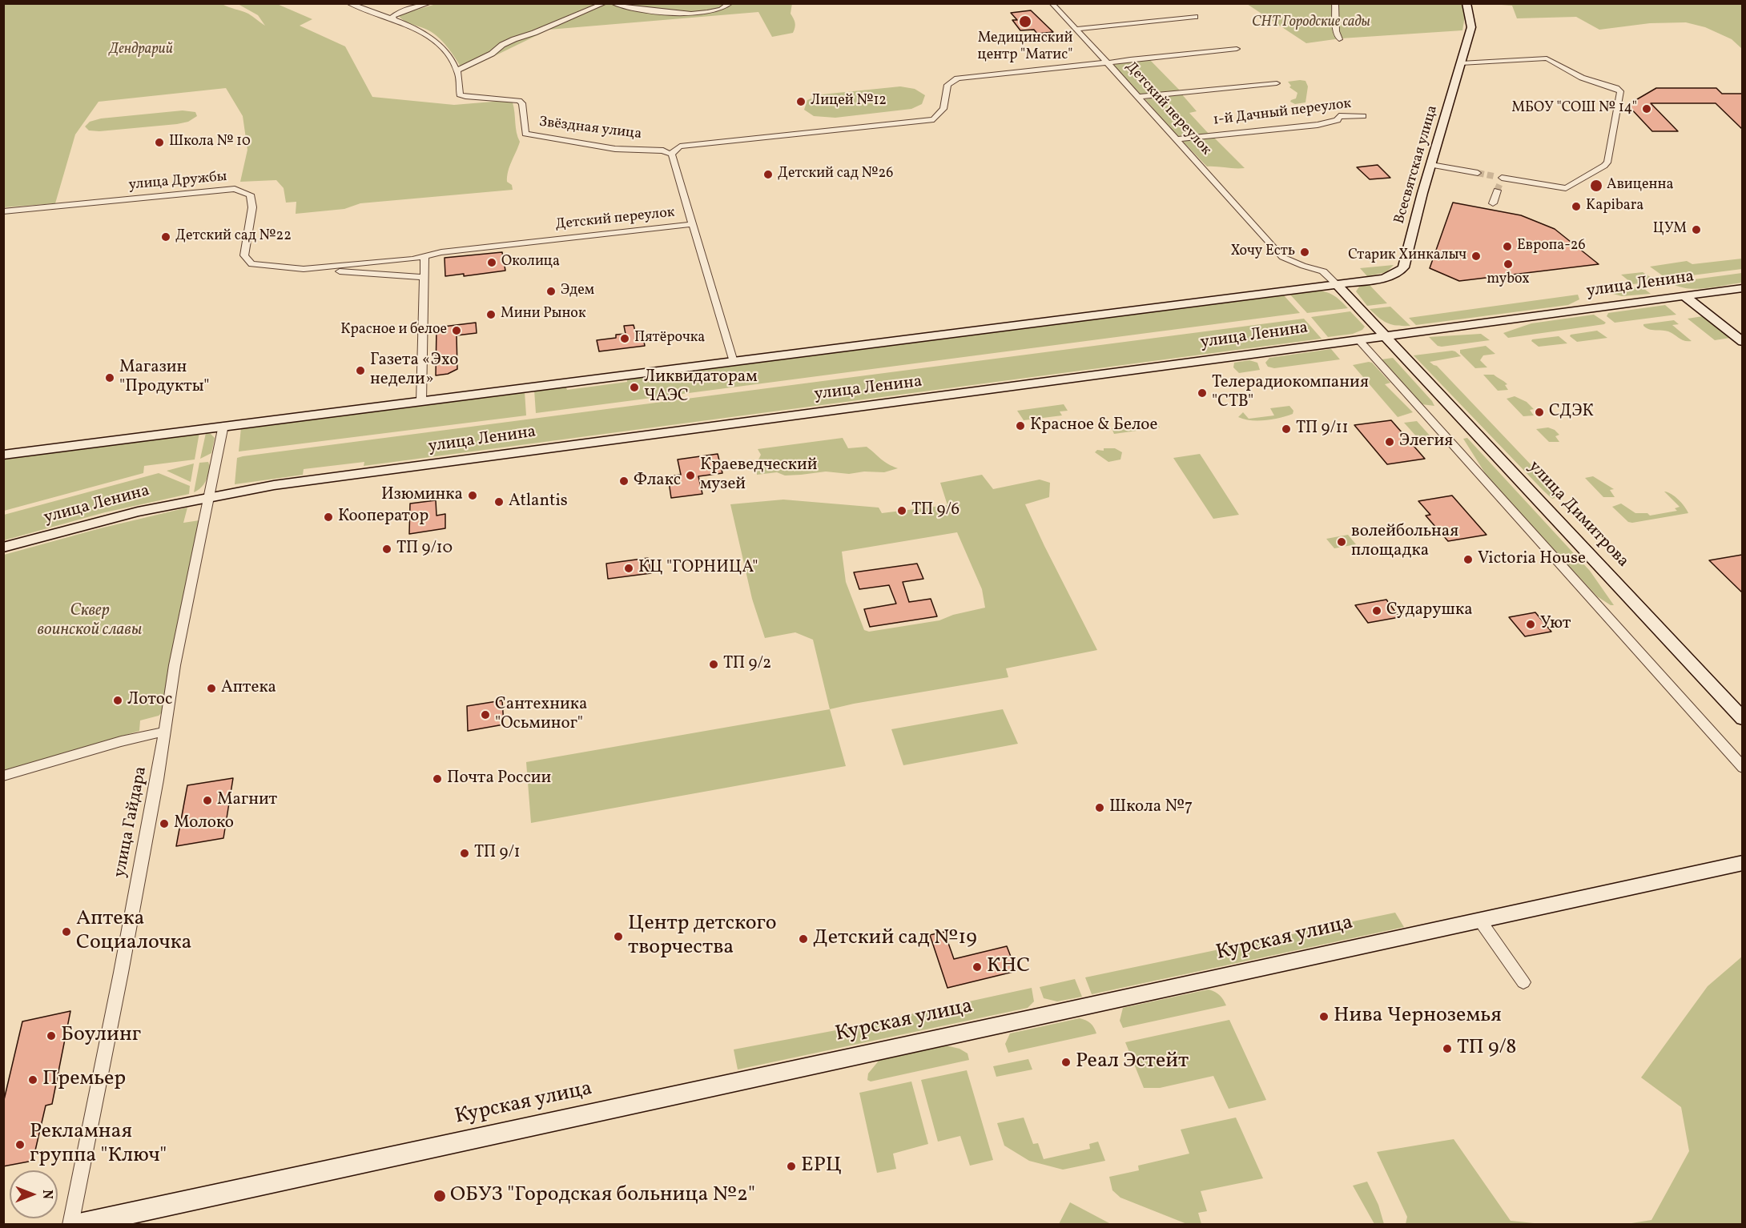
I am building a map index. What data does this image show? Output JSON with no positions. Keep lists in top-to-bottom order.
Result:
{
  "streets": {
    "main road": [
      "Всесвятская улица",
      "улица Ленина",
      "улица Димитрова",
      "Курская улица"
    ],
    "street": [
      "Детский переулок",
      "1-й Дачный переулок",
      "Звёздная улица",
      "улица Дружбы",
      "улица Гайдара"
    ]
  },
  "crossings": [
    ["Детский переулок", "1-й Дачный переулок"],
    ["Детский переулок", "Звёздная улица"],
    ["Детский переулок", "Всесвятская улица"],
    ["Детский переулок", "улица Дружбы"],
    ["Детский переулок", "улица Димитрова"],
    ["Всесвятская улица", "улица Димитрова"],
    ["Всесвятская улица", "улица Гайдара"],
    ["улица Ленина", "улица Димитрова"],
    ["улица Ленина", "улица Гайдара"]
  ],
  "parks": ["СНТ Городские сады", "Дендрарий", "Сквер воинской славы"],
  "places": [
    "Медицинский центр \"Матис\"",
    "Лицей №12",
    "МБОУ \"СОШ № 14\"",
    "Школа № 10",
    "Детский сад №26",
    "Авиценна",
    "Kapibara",
    "ЦУМ",
    "Детский сад №22",
    "Европа-26",
    "Хочу Есть",
    "Старик Хинкалыч",
    "Околица",
    "mybox",
    "Эдем",
    "Мини Рынок",
    "Красное и белое",
    "Пятёрочка",
    "Газета «Эхо недели»",
    "Магазин \"Продукты\"",
    "Ликвидаторам ЧАЭС",
    "Телерадиокомпания \"СТВ\"",
    "СДЭК",
    "Красное & Белое",
    "ТП 9/11",
    "Элегия",
    "Краеведческий музей",
    "Флакс",
    "Изюминка",
    "Atlantis",
    "ТП 9/6",
    "Кооператор",
    "волейбольная площадка",
    "ТП 9/10",
    "Victoria House",
    "КЦ \"ГОРНИЦА\"",
    "Сударушка",
    "Уют",
    "ТП 9/2",
    "Аптека",
    "Лотос",
    "Сантехника \"Осьминог\"",
    "Почта России",
    "Магнит",
    "Школа №7",
    "Молоко",
    "ТП 9/1",
    "Аптека Социалочка",
    "Центр детского творчества",
    "Детский сад №19",
    "КНС",
    "Нива Черноземья",
    "Боулинг",
    "ТП 9/8",
    "Реал Эстейт",
    "Премьер",
    "Рекламная группа \"Ключ\"",
    "ЕРЦ",
    "ОБУЗ \"Городская больница №2\""
  ],
  "north": "right"
}
